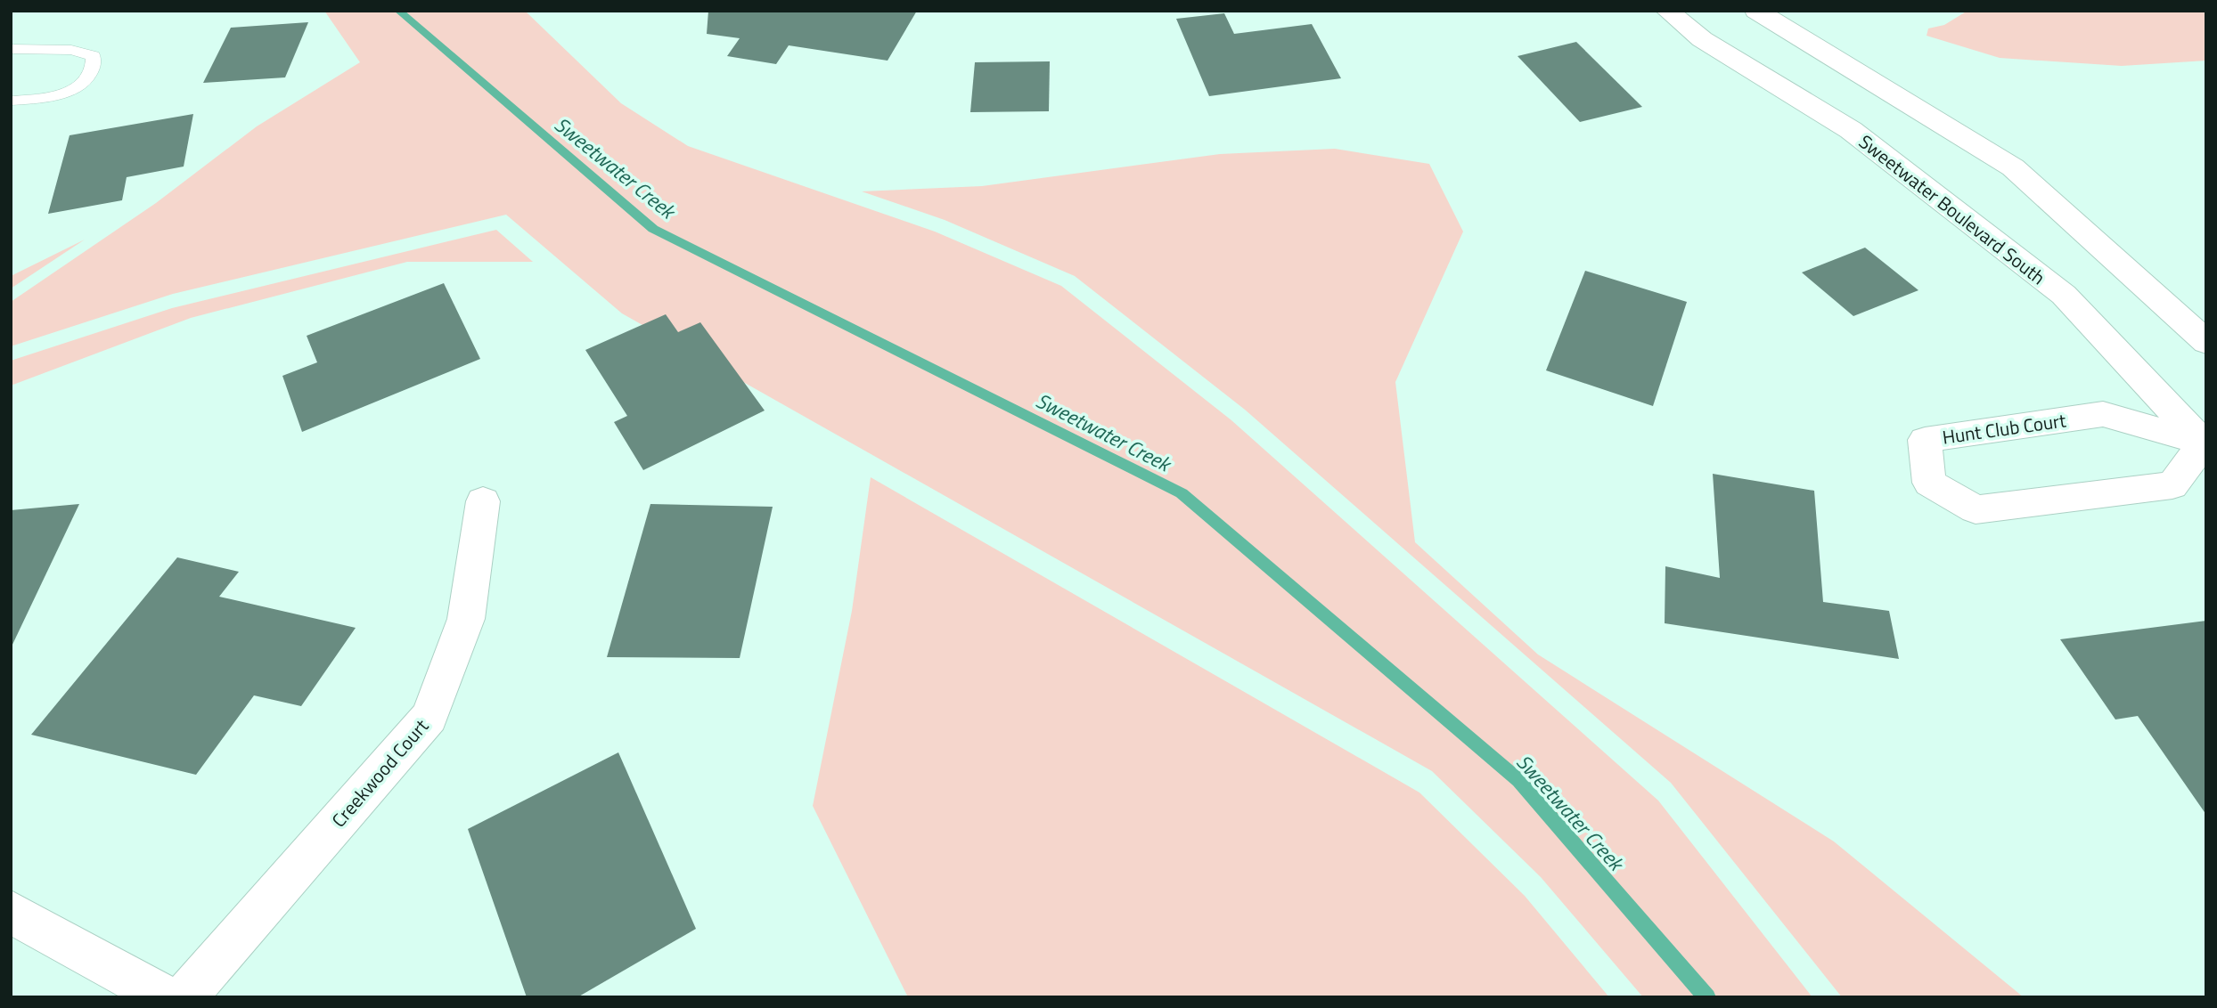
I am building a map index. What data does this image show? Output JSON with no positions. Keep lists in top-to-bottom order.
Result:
{
  "streets": {
    "street": ["Sweetwater Boulevard South", "Hunt Club Court", "Creekwood Court"]
  },
  "crossings": [
    ["Sweetwater Boulevard South", "Hunt Club Court"]
  ],
  "water": ["Sweetwater Creek"]
}
